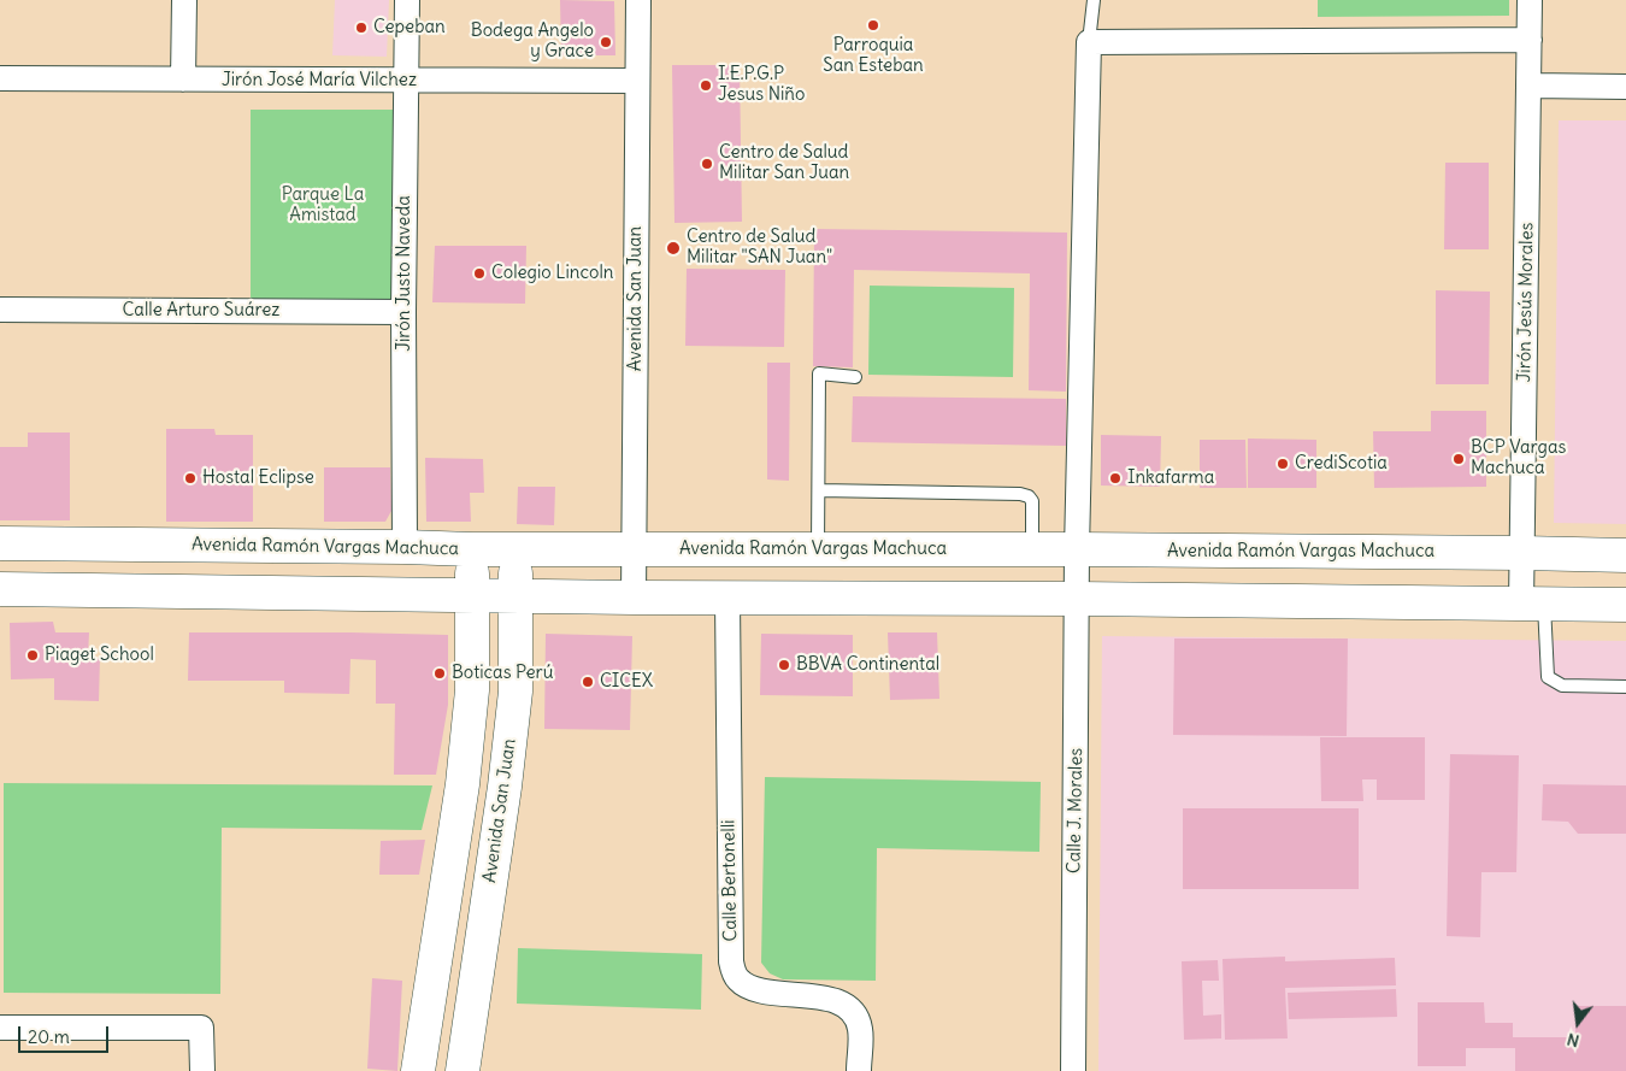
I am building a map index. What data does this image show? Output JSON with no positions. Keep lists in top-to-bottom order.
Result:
{
  "streets": {
    "main road": ["Avenida San Juan", "Avenida Ramón Vargas Machuca"],
    "street": [
      "Jirón José María Vilchez",
      "Jirón Justo Naveda",
      "Jirón Jesús Morales",
      "Calle Arturo Suárez",
      "Calle J. Morales",
      "Calle Bertonelli"
    ]
  },
  "crossings": [
    ["Jirón José María Vilchez", "Jirón Justo Naveda"],
    ["Jirón José María Vilchez", "Avenida San Juan"],
    ["Jirón Justo Naveda", "Calle Arturo Suárez"],
    ["Jirón Justo Naveda", "Avenida Ramón Vargas Machuca"],
    ["Avenida San Juan", "Avenida Ramón Vargas Machuca"],
    ["Jirón Jesús Morales", "Avenida Ramón Vargas Machuca"],
    ["Avenida Ramón Vargas Machuca", "Calle J. Morales"]
  ],
  "parks": ["Parque La Amistad"],
  "places": [
    "Parroquia San Esteban",
    "Cepeban",
    "Bodega Angelo y Grace",
    "I.E.P.G.P Jesus Niño",
    "Centro de Salud Militar San Juan",
    "Centro de Salud Militar \"SAN Juan\"",
    "Colegio Lincoln",
    "BCP Vargas Machuca",
    "CrediScotia",
    "Hostal Eclipse",
    "Inkafarma",
    "Piaget School",
    "BBVA Continental",
    "Boticas Perú",
    "CICEX"
  ],
  "scale_bar": "20 m",
  "north": "bottom"
}
